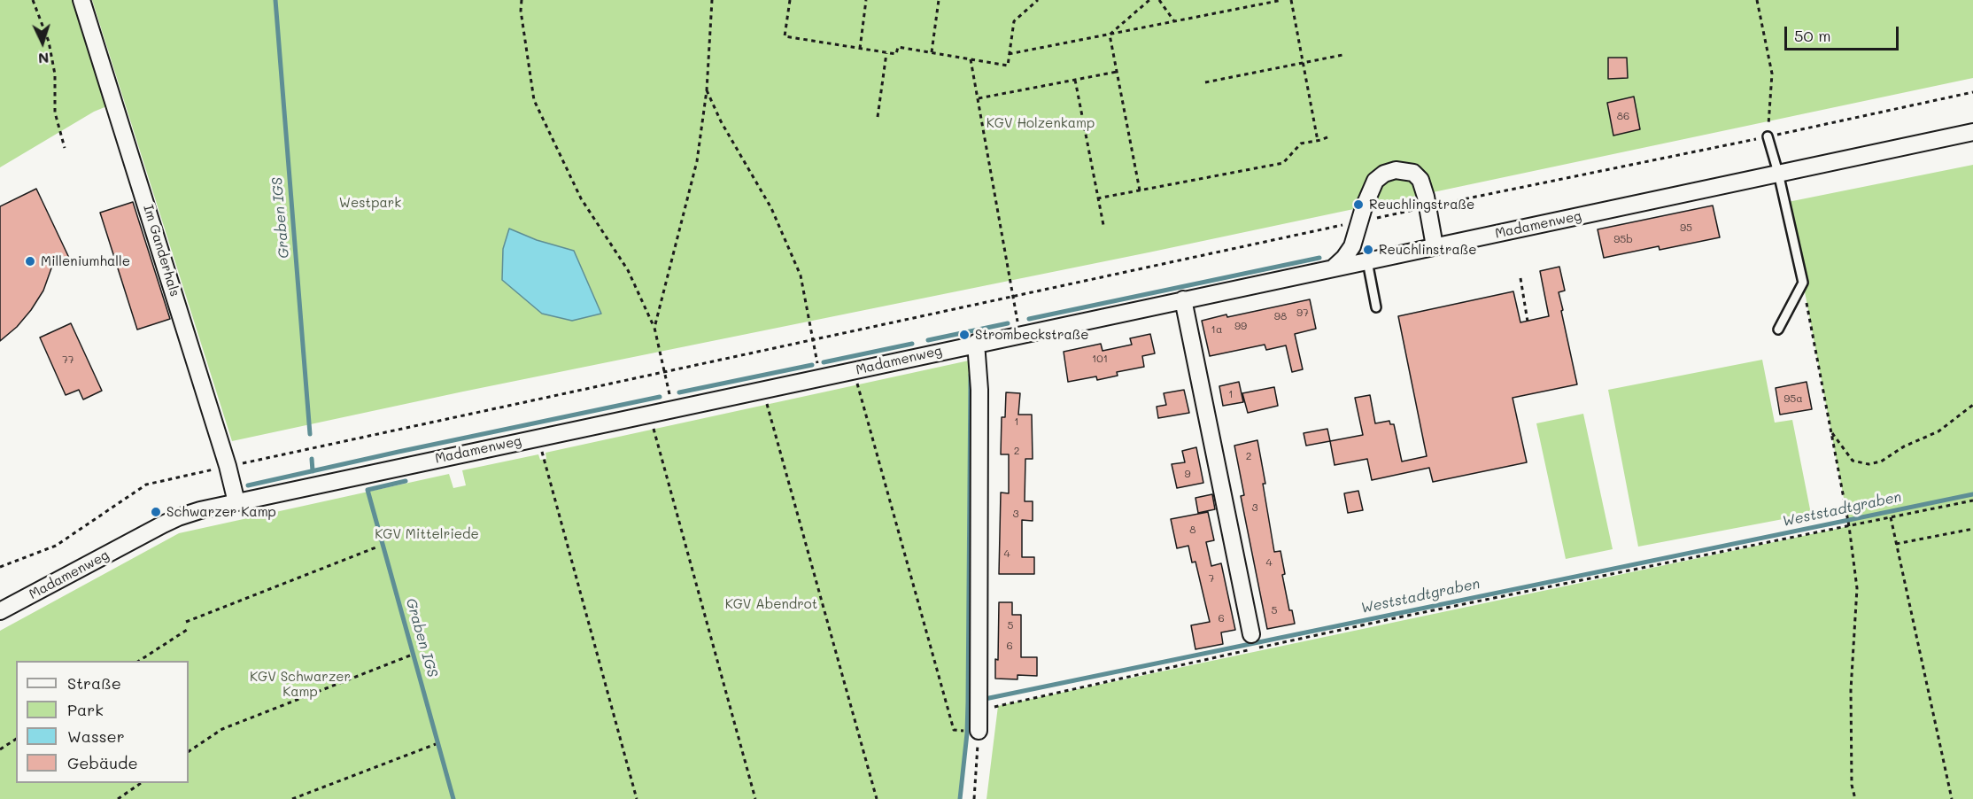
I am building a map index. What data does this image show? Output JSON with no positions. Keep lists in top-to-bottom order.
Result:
{
  "streets": {
    "street": ["Madamenweg", "Im Ganderhals"]
  },
  "crossings": [
    ["Madamenweg", "Im Ganderhals"]
  ],
  "water": ["Graben IGS", "Weststadtgraben"],
  "parks": [
    "KGV Holzenkamp",
    "Westpark",
    "KGV Mittelriede",
    "KGV Abendrot",
    "KGV Schwarzer Kamp"
  ],
  "places": [
    "Reuchlingstraße",
    "Reuchlinstraße",
    "Milleniumhalle",
    "Strombeckstraße",
    "Schwarzer Kamp"
  ],
  "house_numbers": [
    "86",
    "95",
    "95b",
    "97",
    "98",
    "99",
    "1a",
    "101",
    "77",
    "1",
    "95a",
    "1",
    "2",
    "2",
    "9",
    "3",
    "3",
    "8",
    "4",
    "4",
    "7",
    "5",
    "6",
    "5",
    "6"
  ],
  "legend": [
    "Straße",
    "Park",
    "Wasser",
    "Gebäude"
  ],
  "scale_bar": "50 m",
  "north": "bottom"
}
